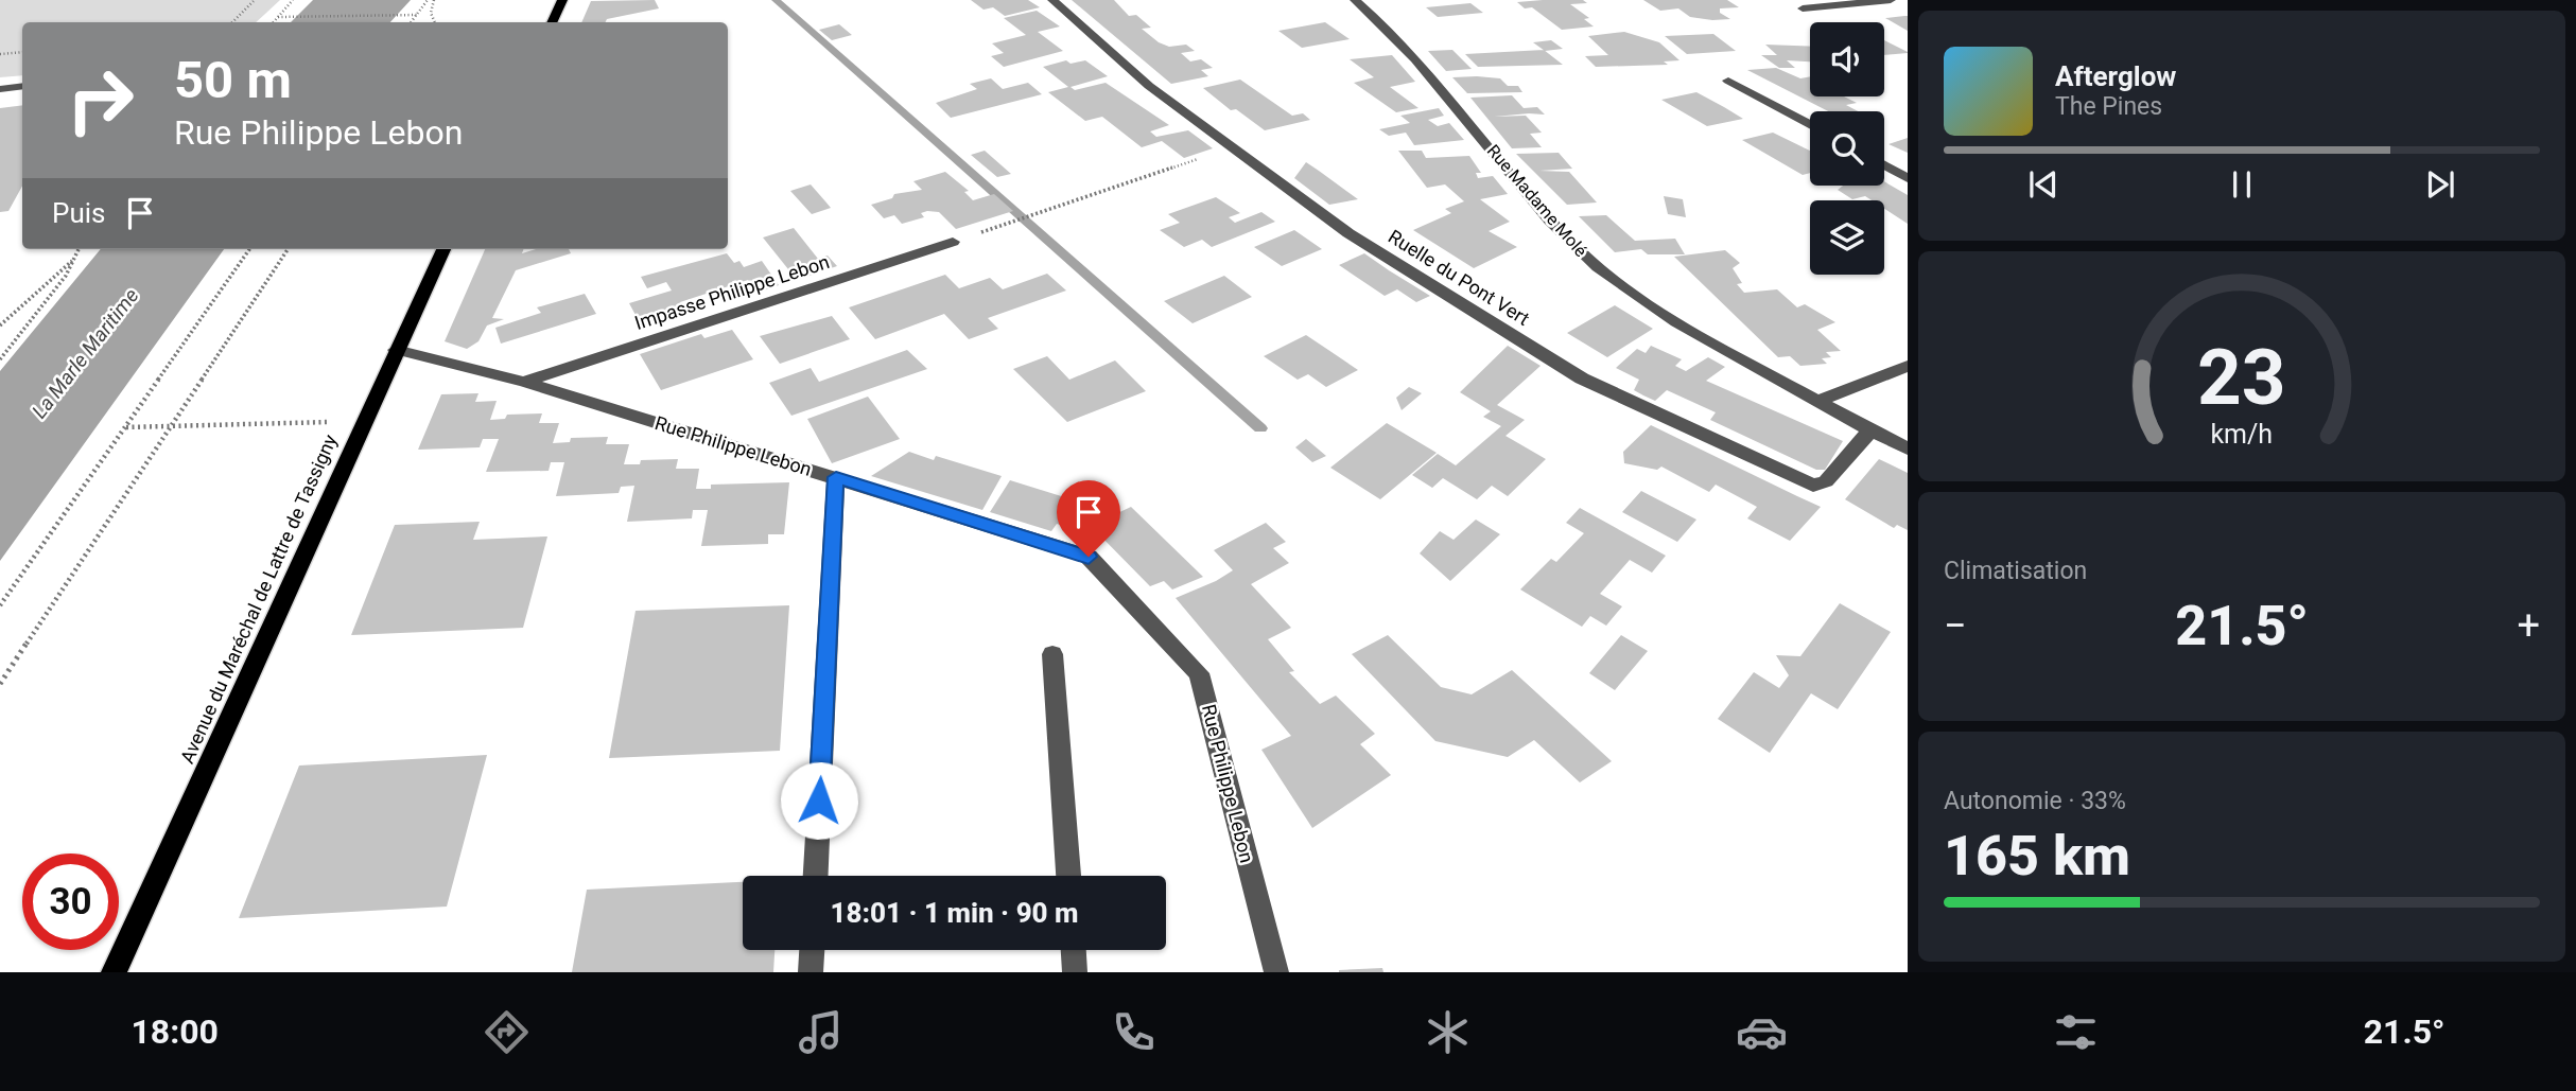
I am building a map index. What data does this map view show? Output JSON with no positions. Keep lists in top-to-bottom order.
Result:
{
  "streets": {
    "main road": ["Avenue du Maréchal de Lattre de Tassigny"],
    "street": [
      "Rue Madame Molé",
      "Ruelle du Pont Vert",
      "Impasse Philippe Lebon",
      "Rue Philippe Lebon"
    ]
  },
  "crossings": [
    ["Rue Madame Molé", "Ruelle du Pont Vert"],
    ["Impasse Philippe Lebon", "Rue Philippe Lebon"],
    ["Rue Philippe Lebon", "Avenue du Maréchal de Lattre de Tassigny"]
  ],
  "water": ["La Marle Maritime"],
  "page": {
    "turn": ["50 m", "Rue Philippe Lebon"],
    "song": ["Afterglow", "The Pines"],
    "then": "Puis",
    "tile": [
      "Climatisation",
      ["Autonomie · 33%", "165 km"]
    ],
    "heat": ["−", "21.5°", "+"],
    "limit": "30",
    "trip": "18:01 · 1 min · 90 m",
    "tabs": ["18:00", "21.5°"],
    "gauge": ["23", "km/h"]
  }
}
